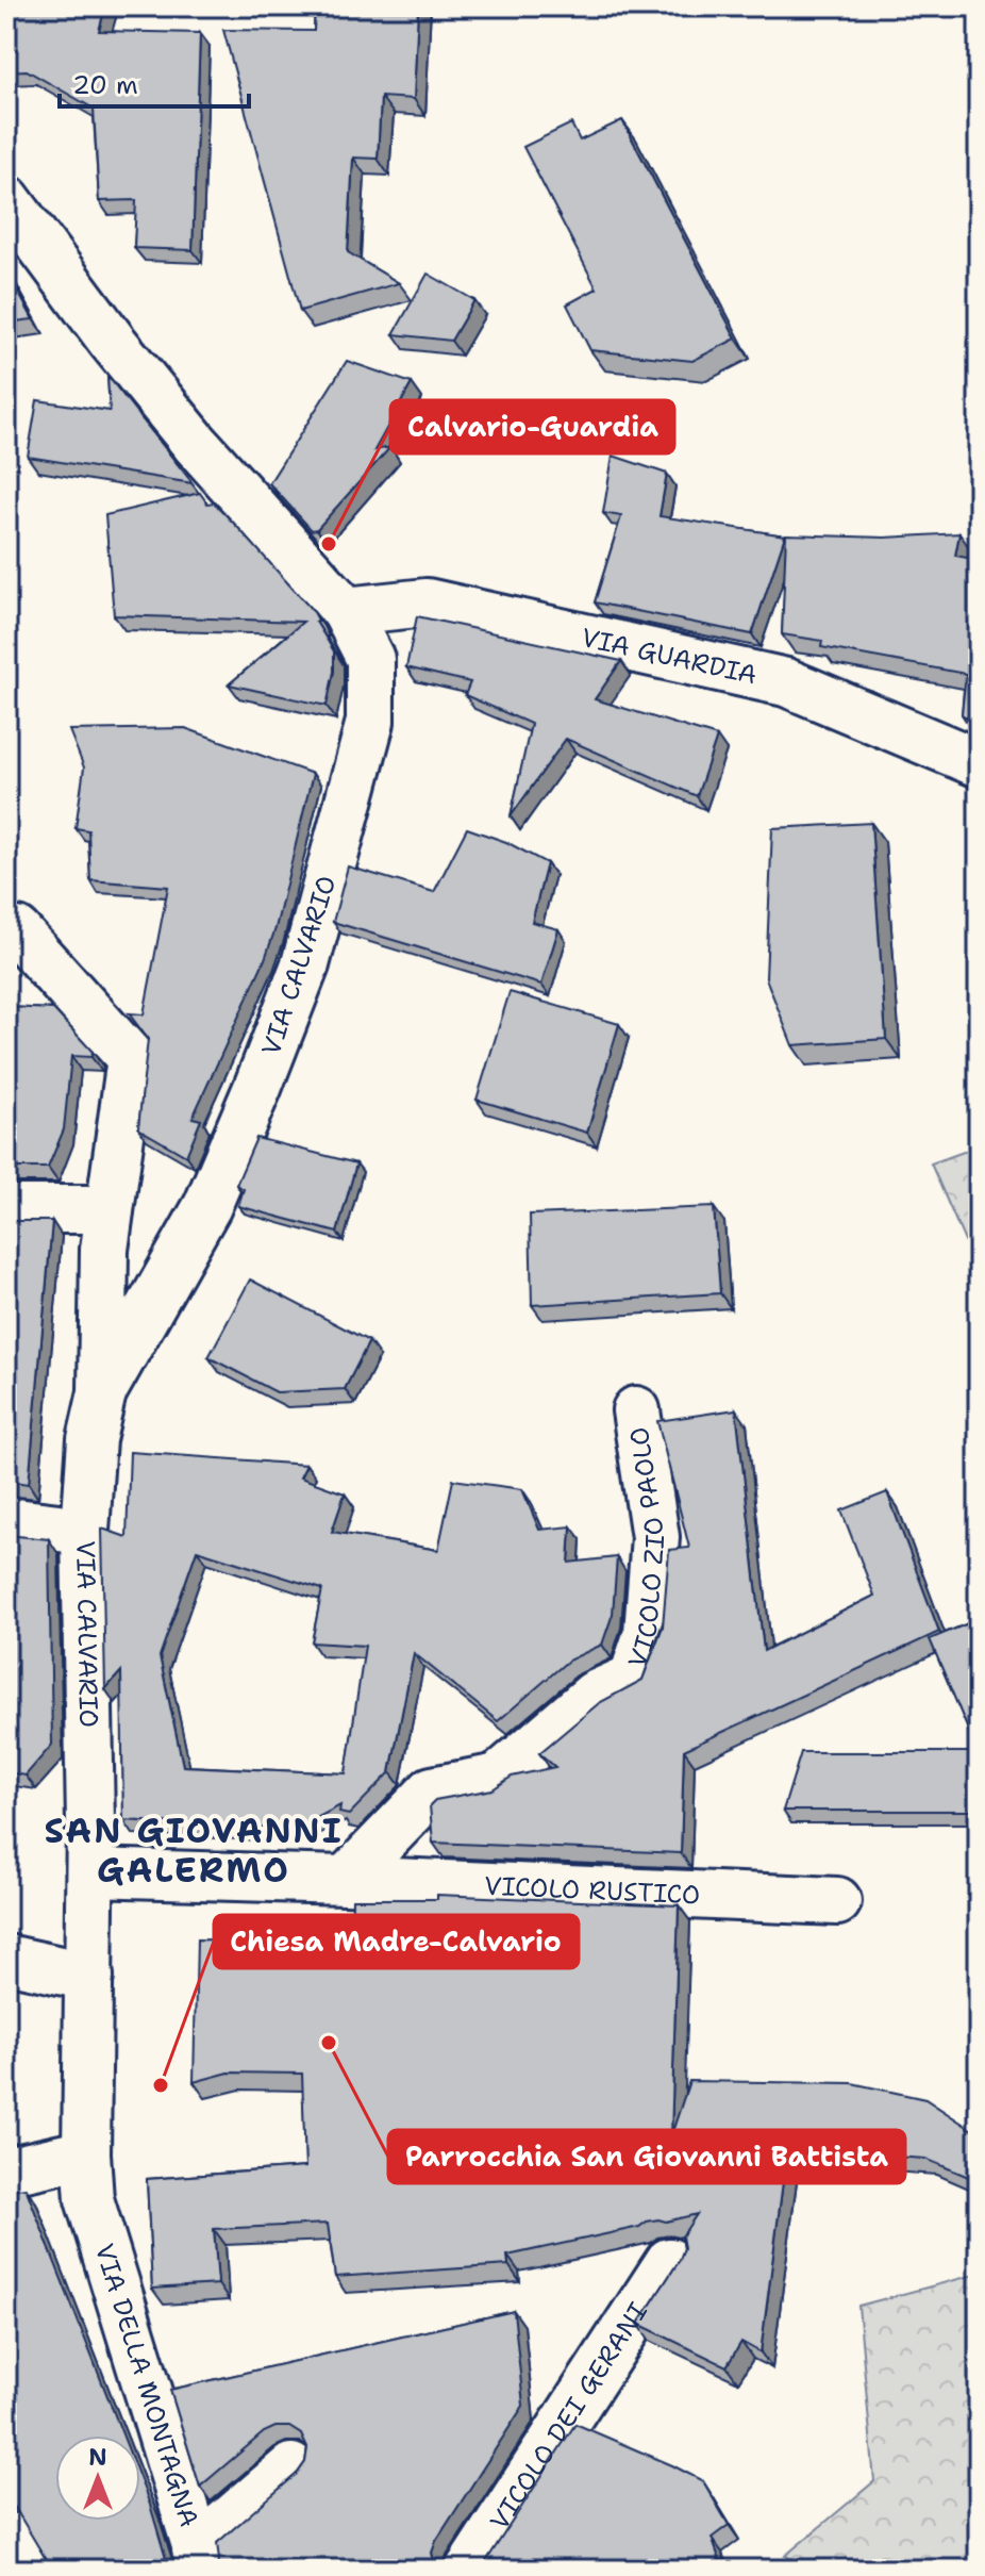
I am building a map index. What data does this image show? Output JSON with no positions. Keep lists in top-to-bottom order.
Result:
{
  "streets": {
    "street": [
      "VIA GUARDIA",
      "VIA CALVARIO",
      "VICOLO ZIO PAOLO",
      "VICOLO RUSTICO",
      "VIA DELLA MONTAGNA",
      "VICOLO DEI GERANI"
    ]
  },
  "crossings": [
    ["VIA GUARDIA", "VIA CALVARIO"],
    ["VIA CALVARIO", "VICOLO RUSTICO"],
    ["VIA CALVARIO", "VIA DELLA MONTAGNA"],
    ["VICOLO ZIO PAOLO", "VICOLO RUSTICO"]
  ],
  "districts": ["SAN GIOVANNI GALERMO"],
  "places": ["Calvario-Guardia", "Parrocchia San Giovanni Battista", "Chiesa Madre-Calvario"],
  "scale_bar": "20 m",
  "north": "top"
}
